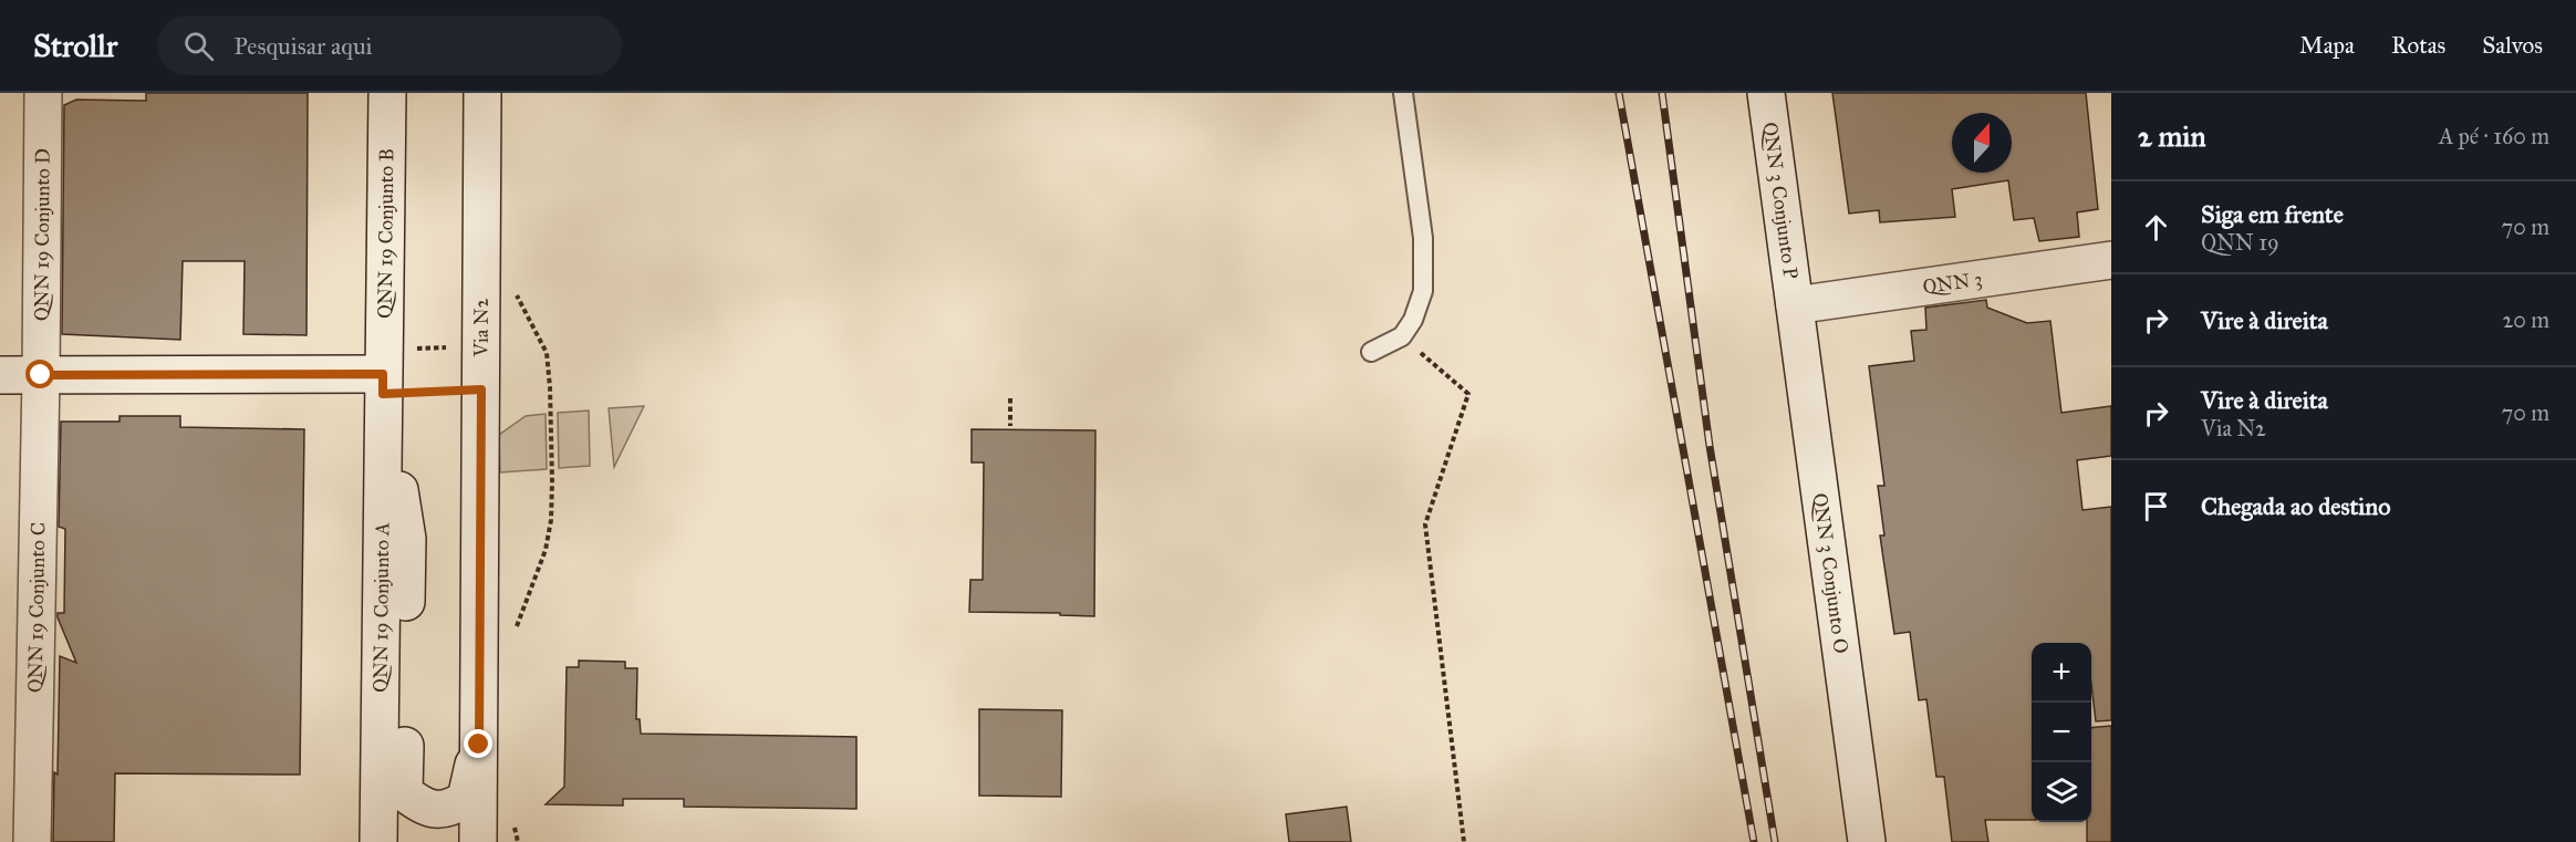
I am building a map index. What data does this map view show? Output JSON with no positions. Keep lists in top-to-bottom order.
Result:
{
  "streets": {
    "street": [
      "QNN 3 Conjunto P",
      "QNN 19 Conjunto B",
      "QNN 19 Conjunto D",
      "QNN 3",
      "Via N2",
      "QNN 3 Conjunto O",
      "QNN 19 Conjunto A",
      "QNN 19 Conjunto C"
    ]
  },
  "crossings": [
    ["QNN 3 Conjunto P", "QNN 3"],
    ["QNN 3 Conjunto P", "QNN 3 Conjunto O"],
    ["QNN 19 Conjunto B", "QNN 19 Conjunto A"],
    ["QNN 19 Conjunto D", "QNN 19 Conjunto C"],
    ["QNN 3", "QNN 3 Conjunto O"]
  ],
  "north": "top",
  "page": {
    "header": "Strollr",
    "search": "Pesquisar aqui",
    "nav": ["Mapa", "Rotas", "Salvos"],
    "heading": ["2 min", "A pé · 160 m"],
    "list": [
      ["Siga em frente", "QNN 19", "70 m"],
      ["Vire à direita", "20 m"],
      ["Vire à direita", "Via N2", "70 m"],
      "Chegada ao destino"
    ],
    "map_buttons": ["+", "−"]
  }
}
